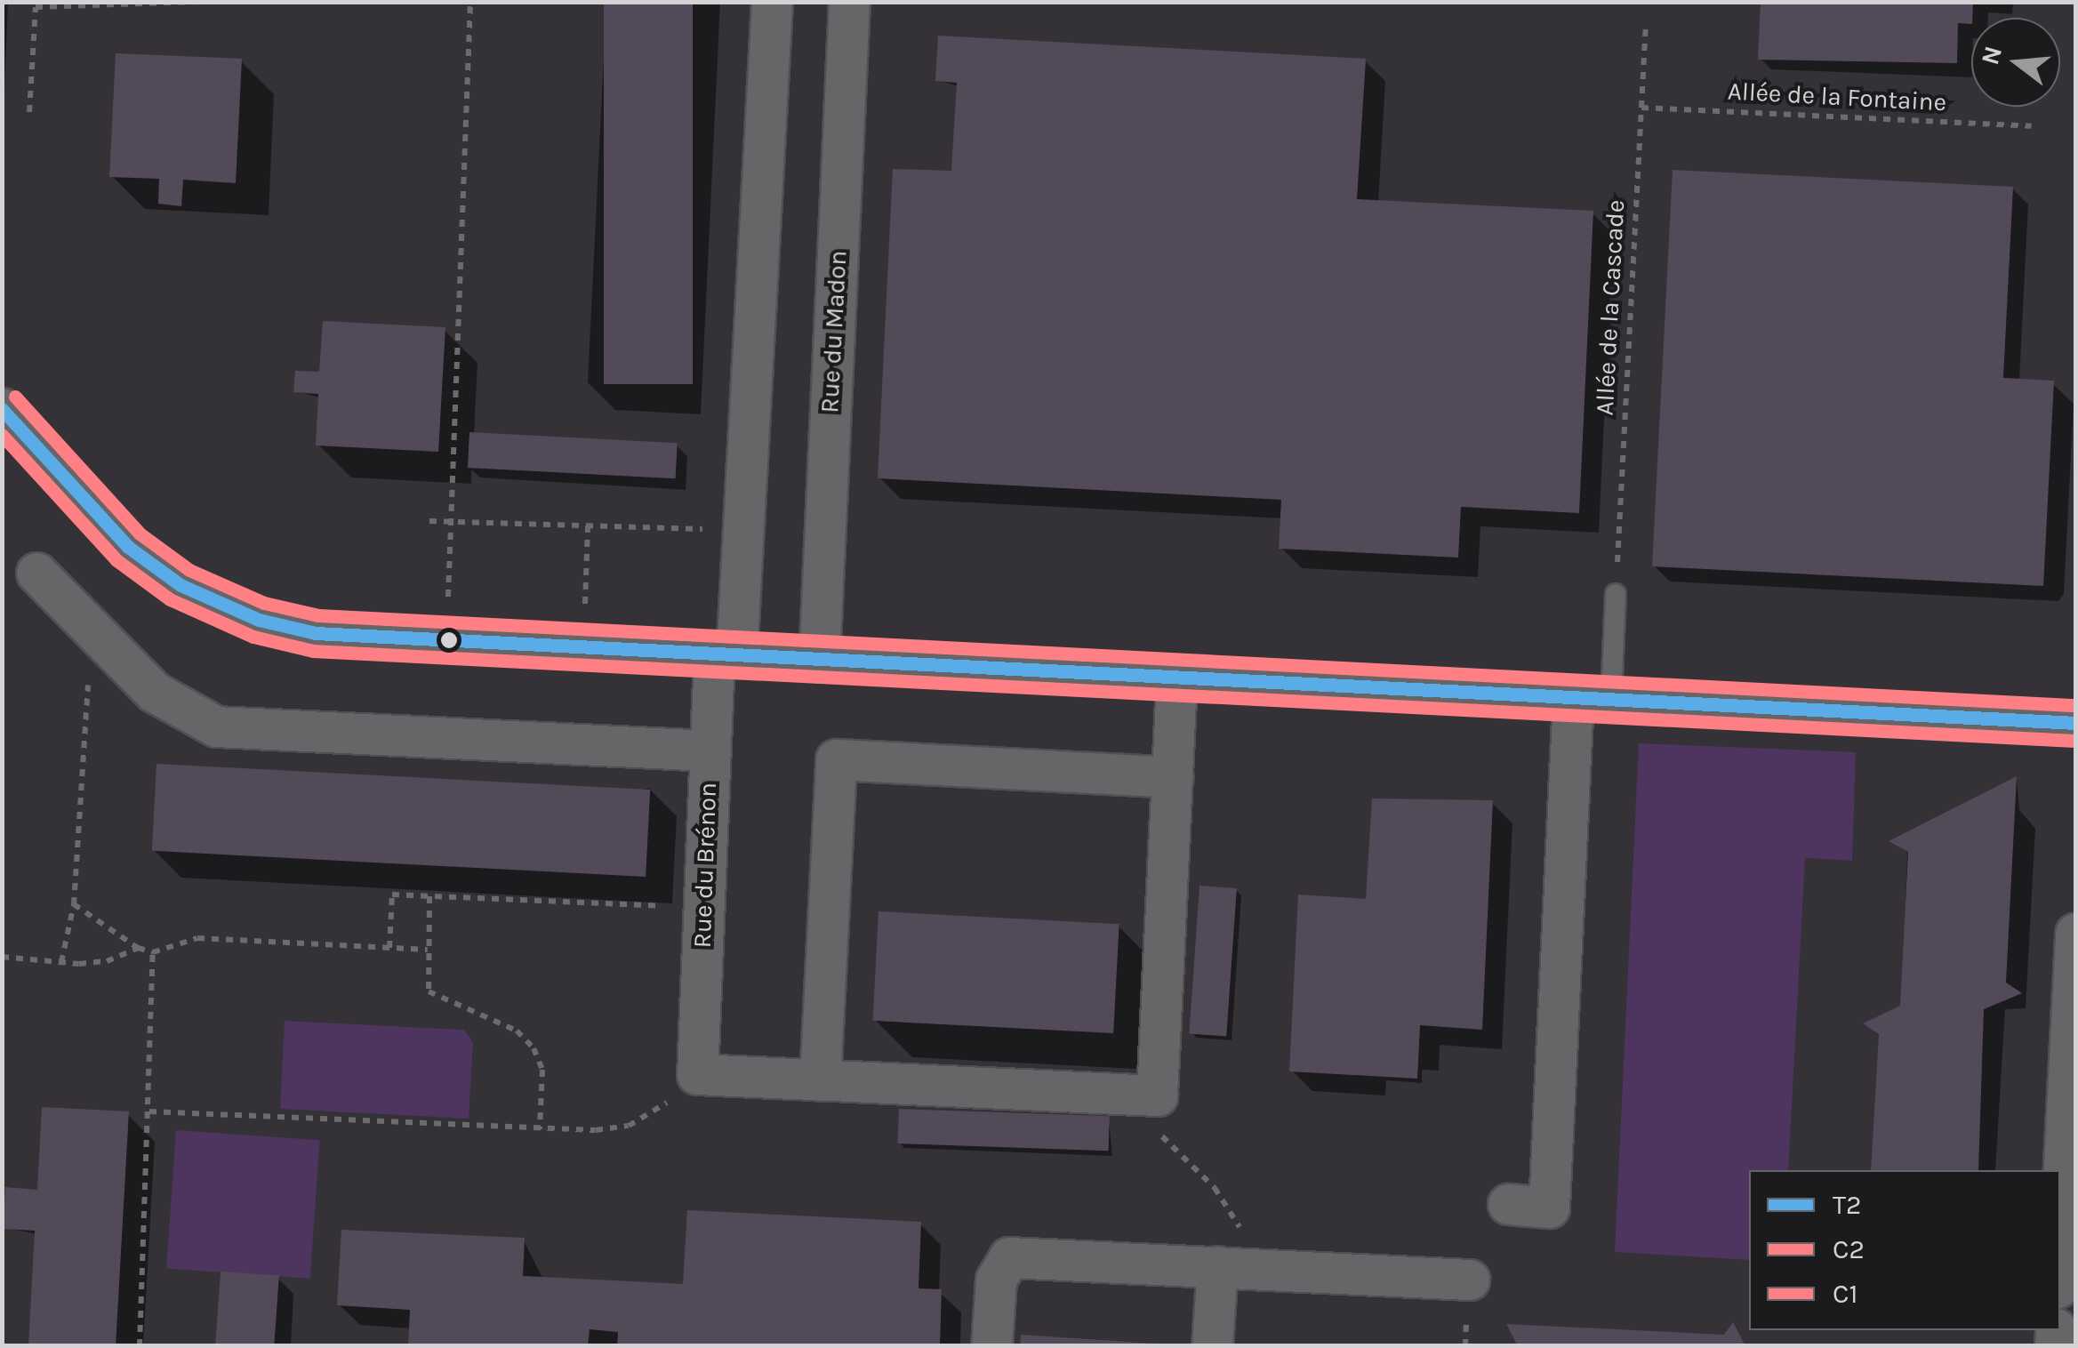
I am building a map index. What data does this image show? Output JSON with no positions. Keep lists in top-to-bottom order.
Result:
{
  "streets": {
    "street": ["Rue du Madon", "Rue du Brénon"],
    "path": ["Allée de la Fontaine", "Allée de la Cascade"]
  },
  "crossings": [
    ["Allée de la Fontaine", "Allée de la Cascade"]
  ],
  "lines": ["transit line C1", "transit line T2", "transit line C2"],
  "legend": ["T2", "C2", "C1"],
  "north": "left"
}
